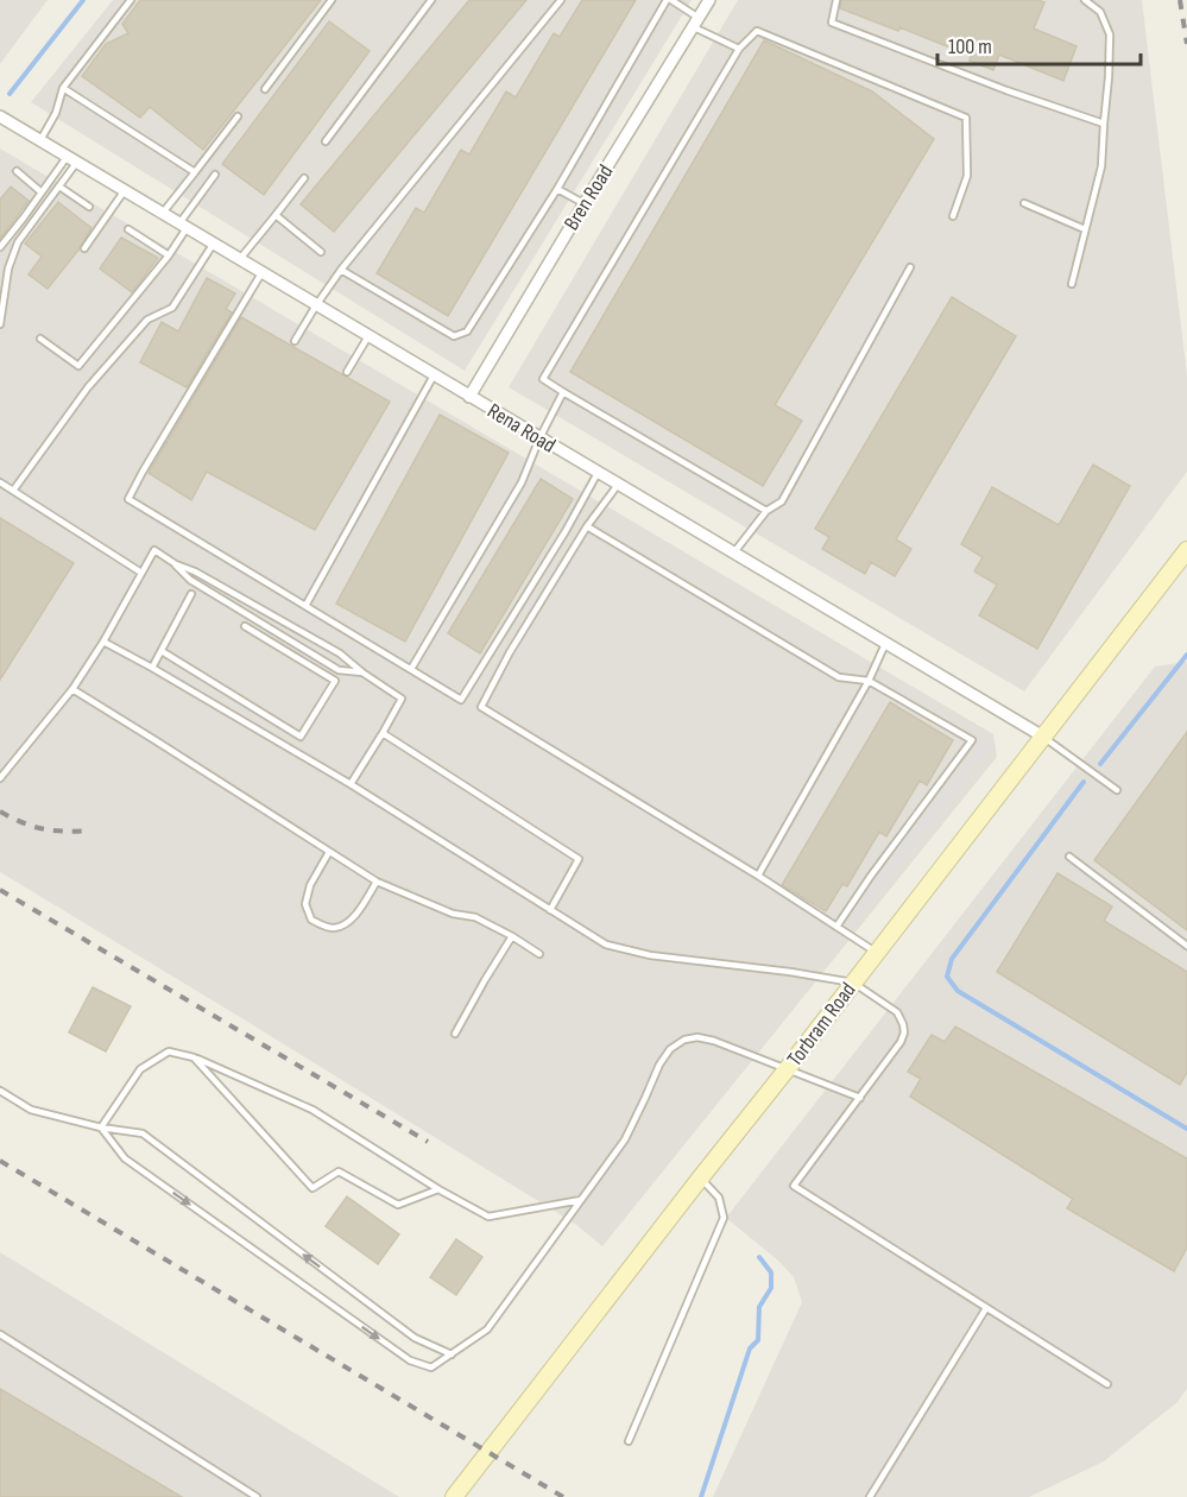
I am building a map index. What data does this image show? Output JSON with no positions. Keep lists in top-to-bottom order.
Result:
{
  "streets": {
    "main road": ["Torbram Road"],
    "street": ["Bren Road", "Rena Road"]
  },
  "crossings": [
    ["Bren Road", "Rena Road"],
    ["Rena Road", "Torbram Road"]
  ],
  "scale_bar": "100 m"
}
